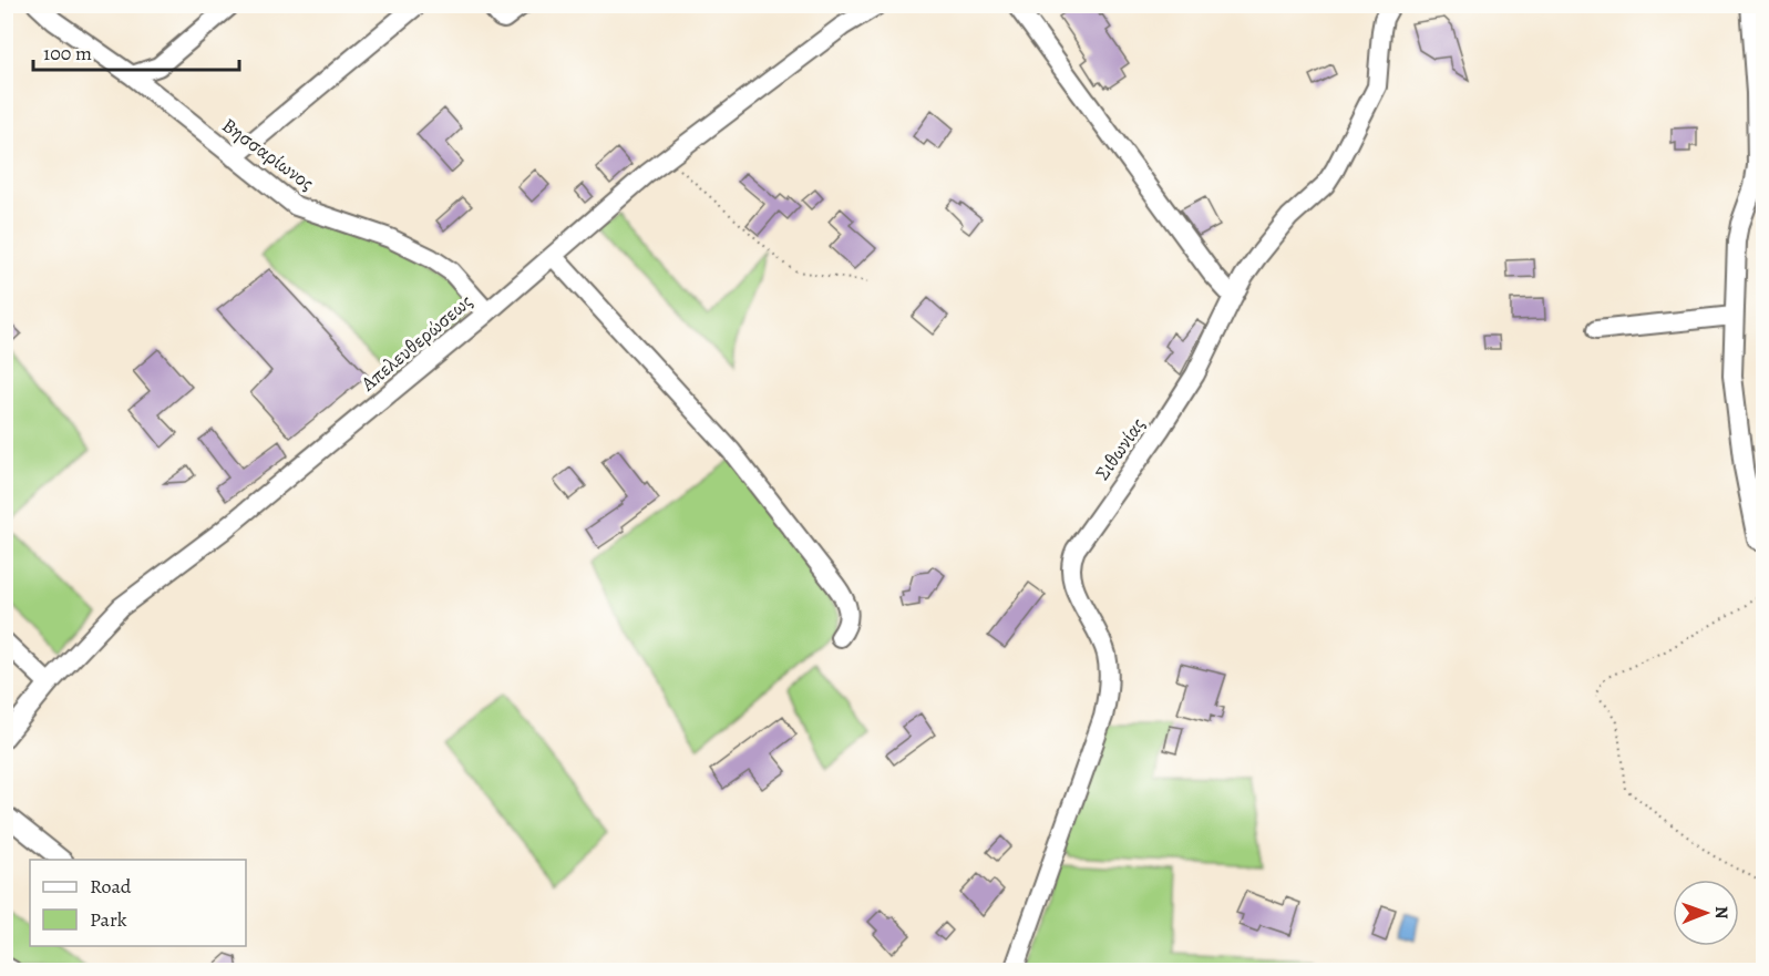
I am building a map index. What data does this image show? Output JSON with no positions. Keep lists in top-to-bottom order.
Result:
{
  "streets": {
    "street": ["Βησσαρίωνος", "Απελευθερώσεως", "Σιθωνίας"]
  },
  "crossings": [
    ["Βησσαρίωνος", "Απελευθερώσεως"]
  ],
  "legend": ["Road", "Park"],
  "scale_bar": "100 m",
  "north": "right"
}
